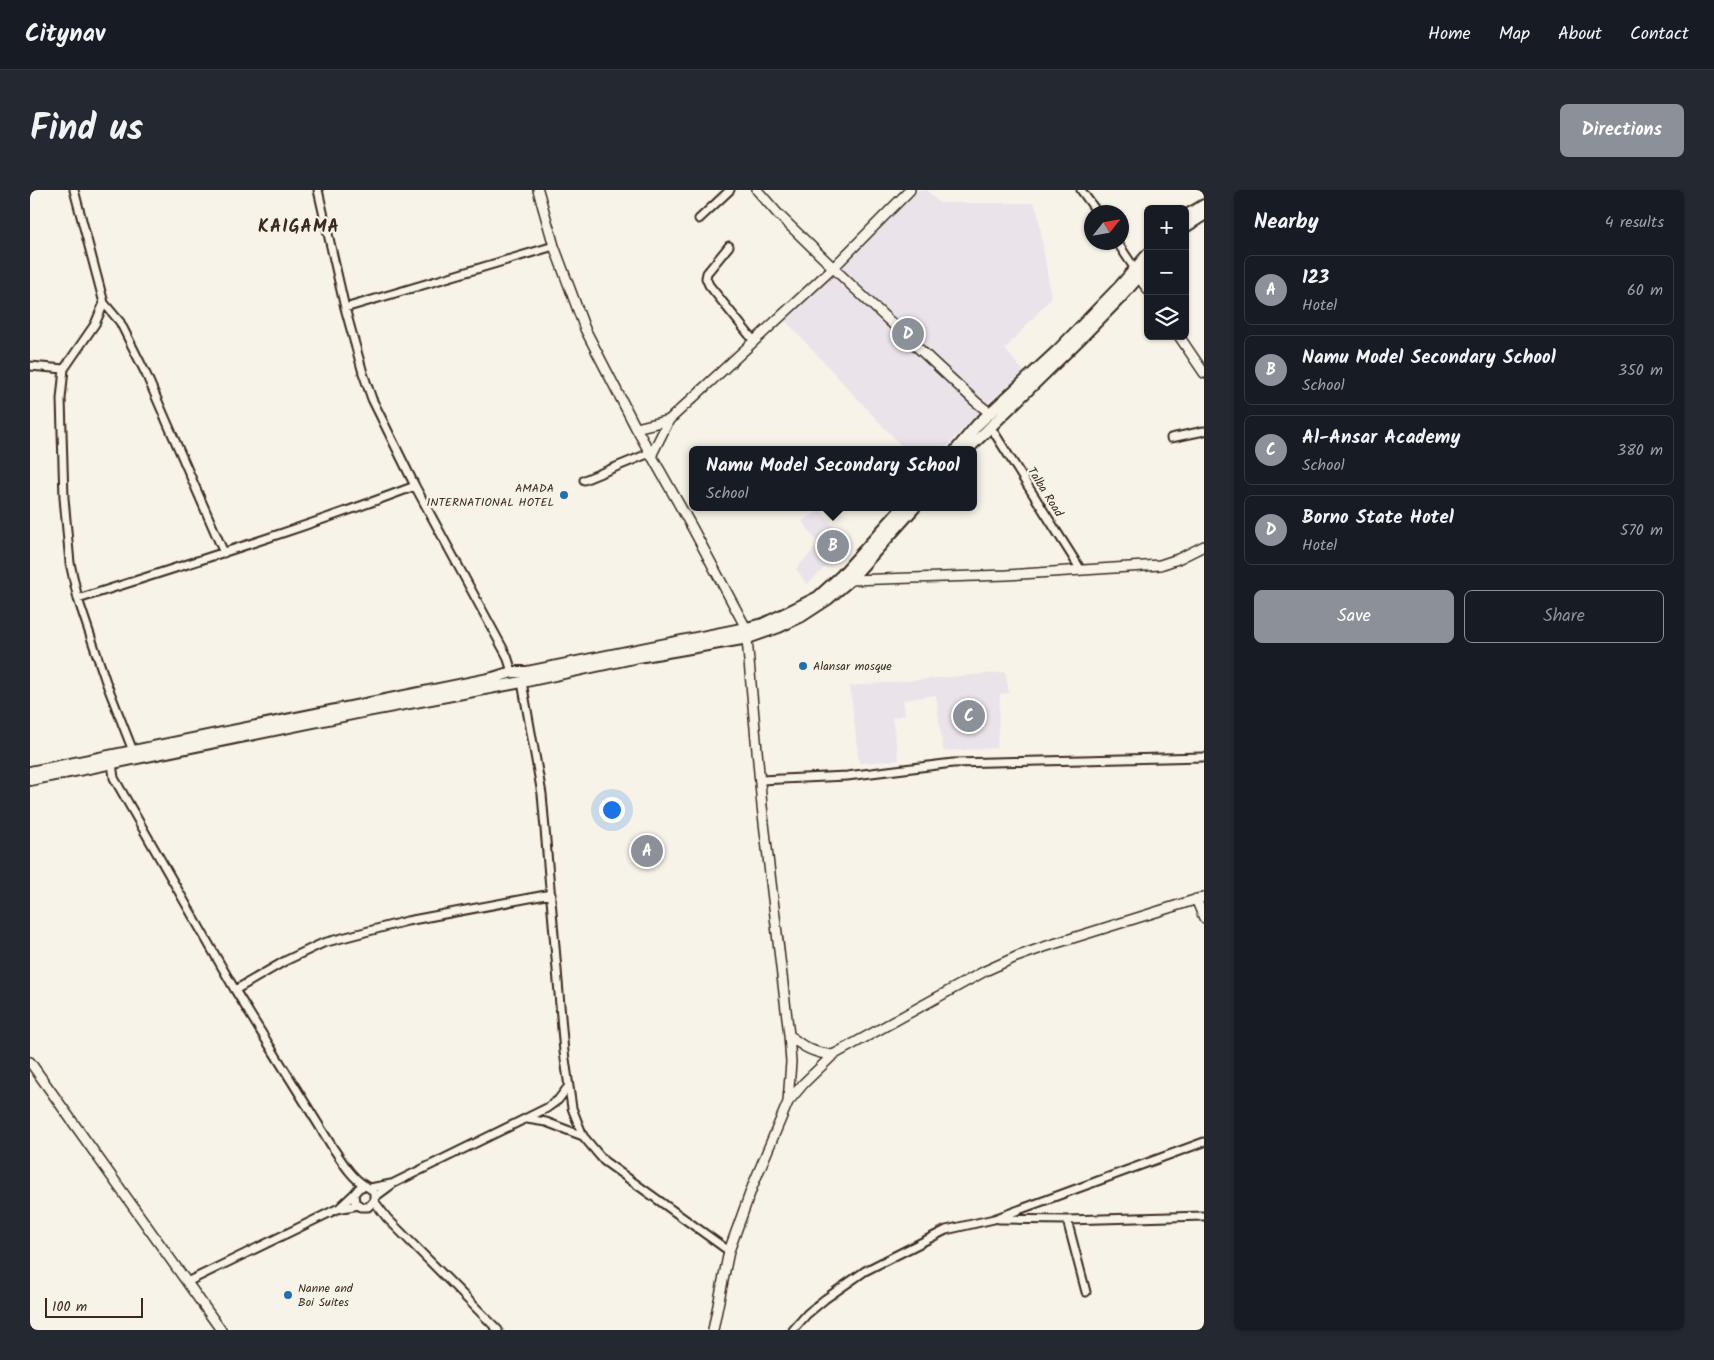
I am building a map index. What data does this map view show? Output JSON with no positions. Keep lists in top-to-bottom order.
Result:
{
  "streets": {
    "street": ["Talba Road"]
  },
  "districts": ["KAIGAMA"],
  "places": ["AMADA INTERNATIONAL HOTEL", "Alansar mosque", "Nanne and Boi Suites"],
  "scale_bar": "100 m",
  "north": "top right",
  "page": {
    "header": "Citynav",
    "nav": [
      "Home",
      "Map",
      "About",
      "Contact"
    ],
    "title": "Find us",
    "buttons": [
      "Directions",
      ["Save", "Share"]
    ],
    "heading": ["Nearby", "4 results"],
    "map_buttons": ["+", "−"],
    "list": [
      {
        "mark": "A",
        "name": "123",
        "note": "Hotel",
        "value": "60 m"
      },
      {
        "mark": "B",
        "name": "Namu Model Secondary School",
        "note": "School",
        "value": "350 m"
      },
      {
        "mark": "C",
        "name": "Al-Ansar Academy",
        "note": "School",
        "value": "380 m"
      },
      {
        "mark": "D",
        "name": "Borno State Hotel",
        "note": "Hotel",
        "value": "570 m"
      }
    ],
    "pins": [
      "D",
      "B",
      "C",
      "A"
    ],
    "popup": ["Namu Model Secondary School", "School"],
    "scale": "100 m"
  }
}
